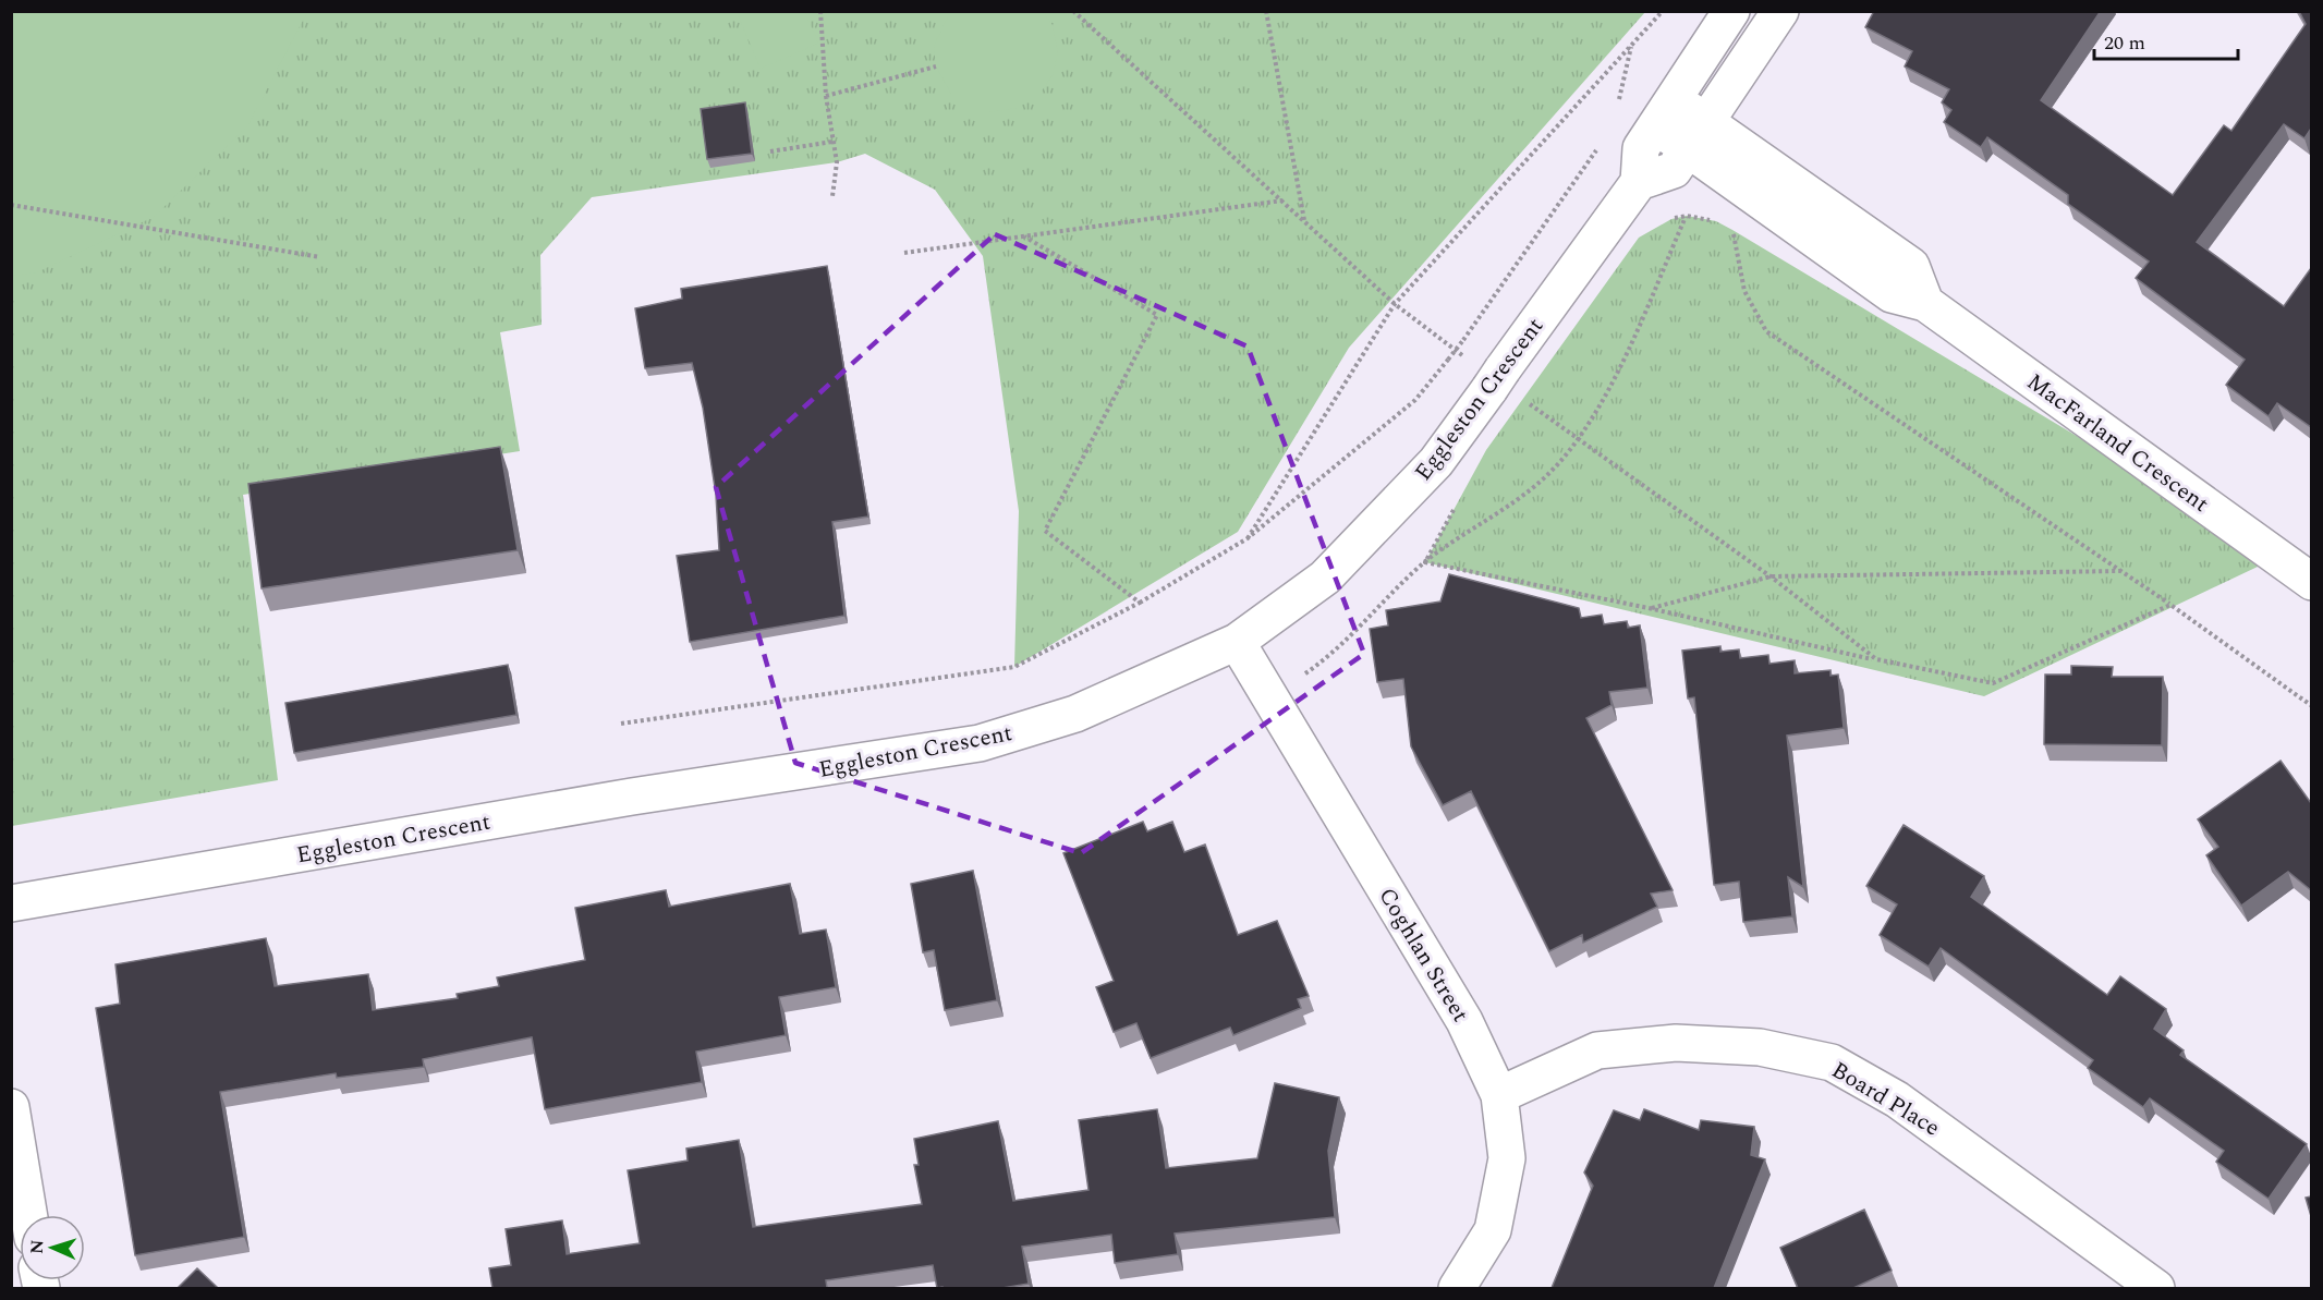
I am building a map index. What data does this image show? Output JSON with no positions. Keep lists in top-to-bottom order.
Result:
{
  "streets": {
    "street": [
      "Eggleston Crescent",
      "MacFarland Crescent",
      "Coghlan Street",
      "Board Place"
    ]
  },
  "crossings": [
    ["Eggleston Crescent", "Coghlan Street"],
    ["Coghlan Street", "Board Place"]
  ],
  "scale_bar": "20 m",
  "north": "left"
}
